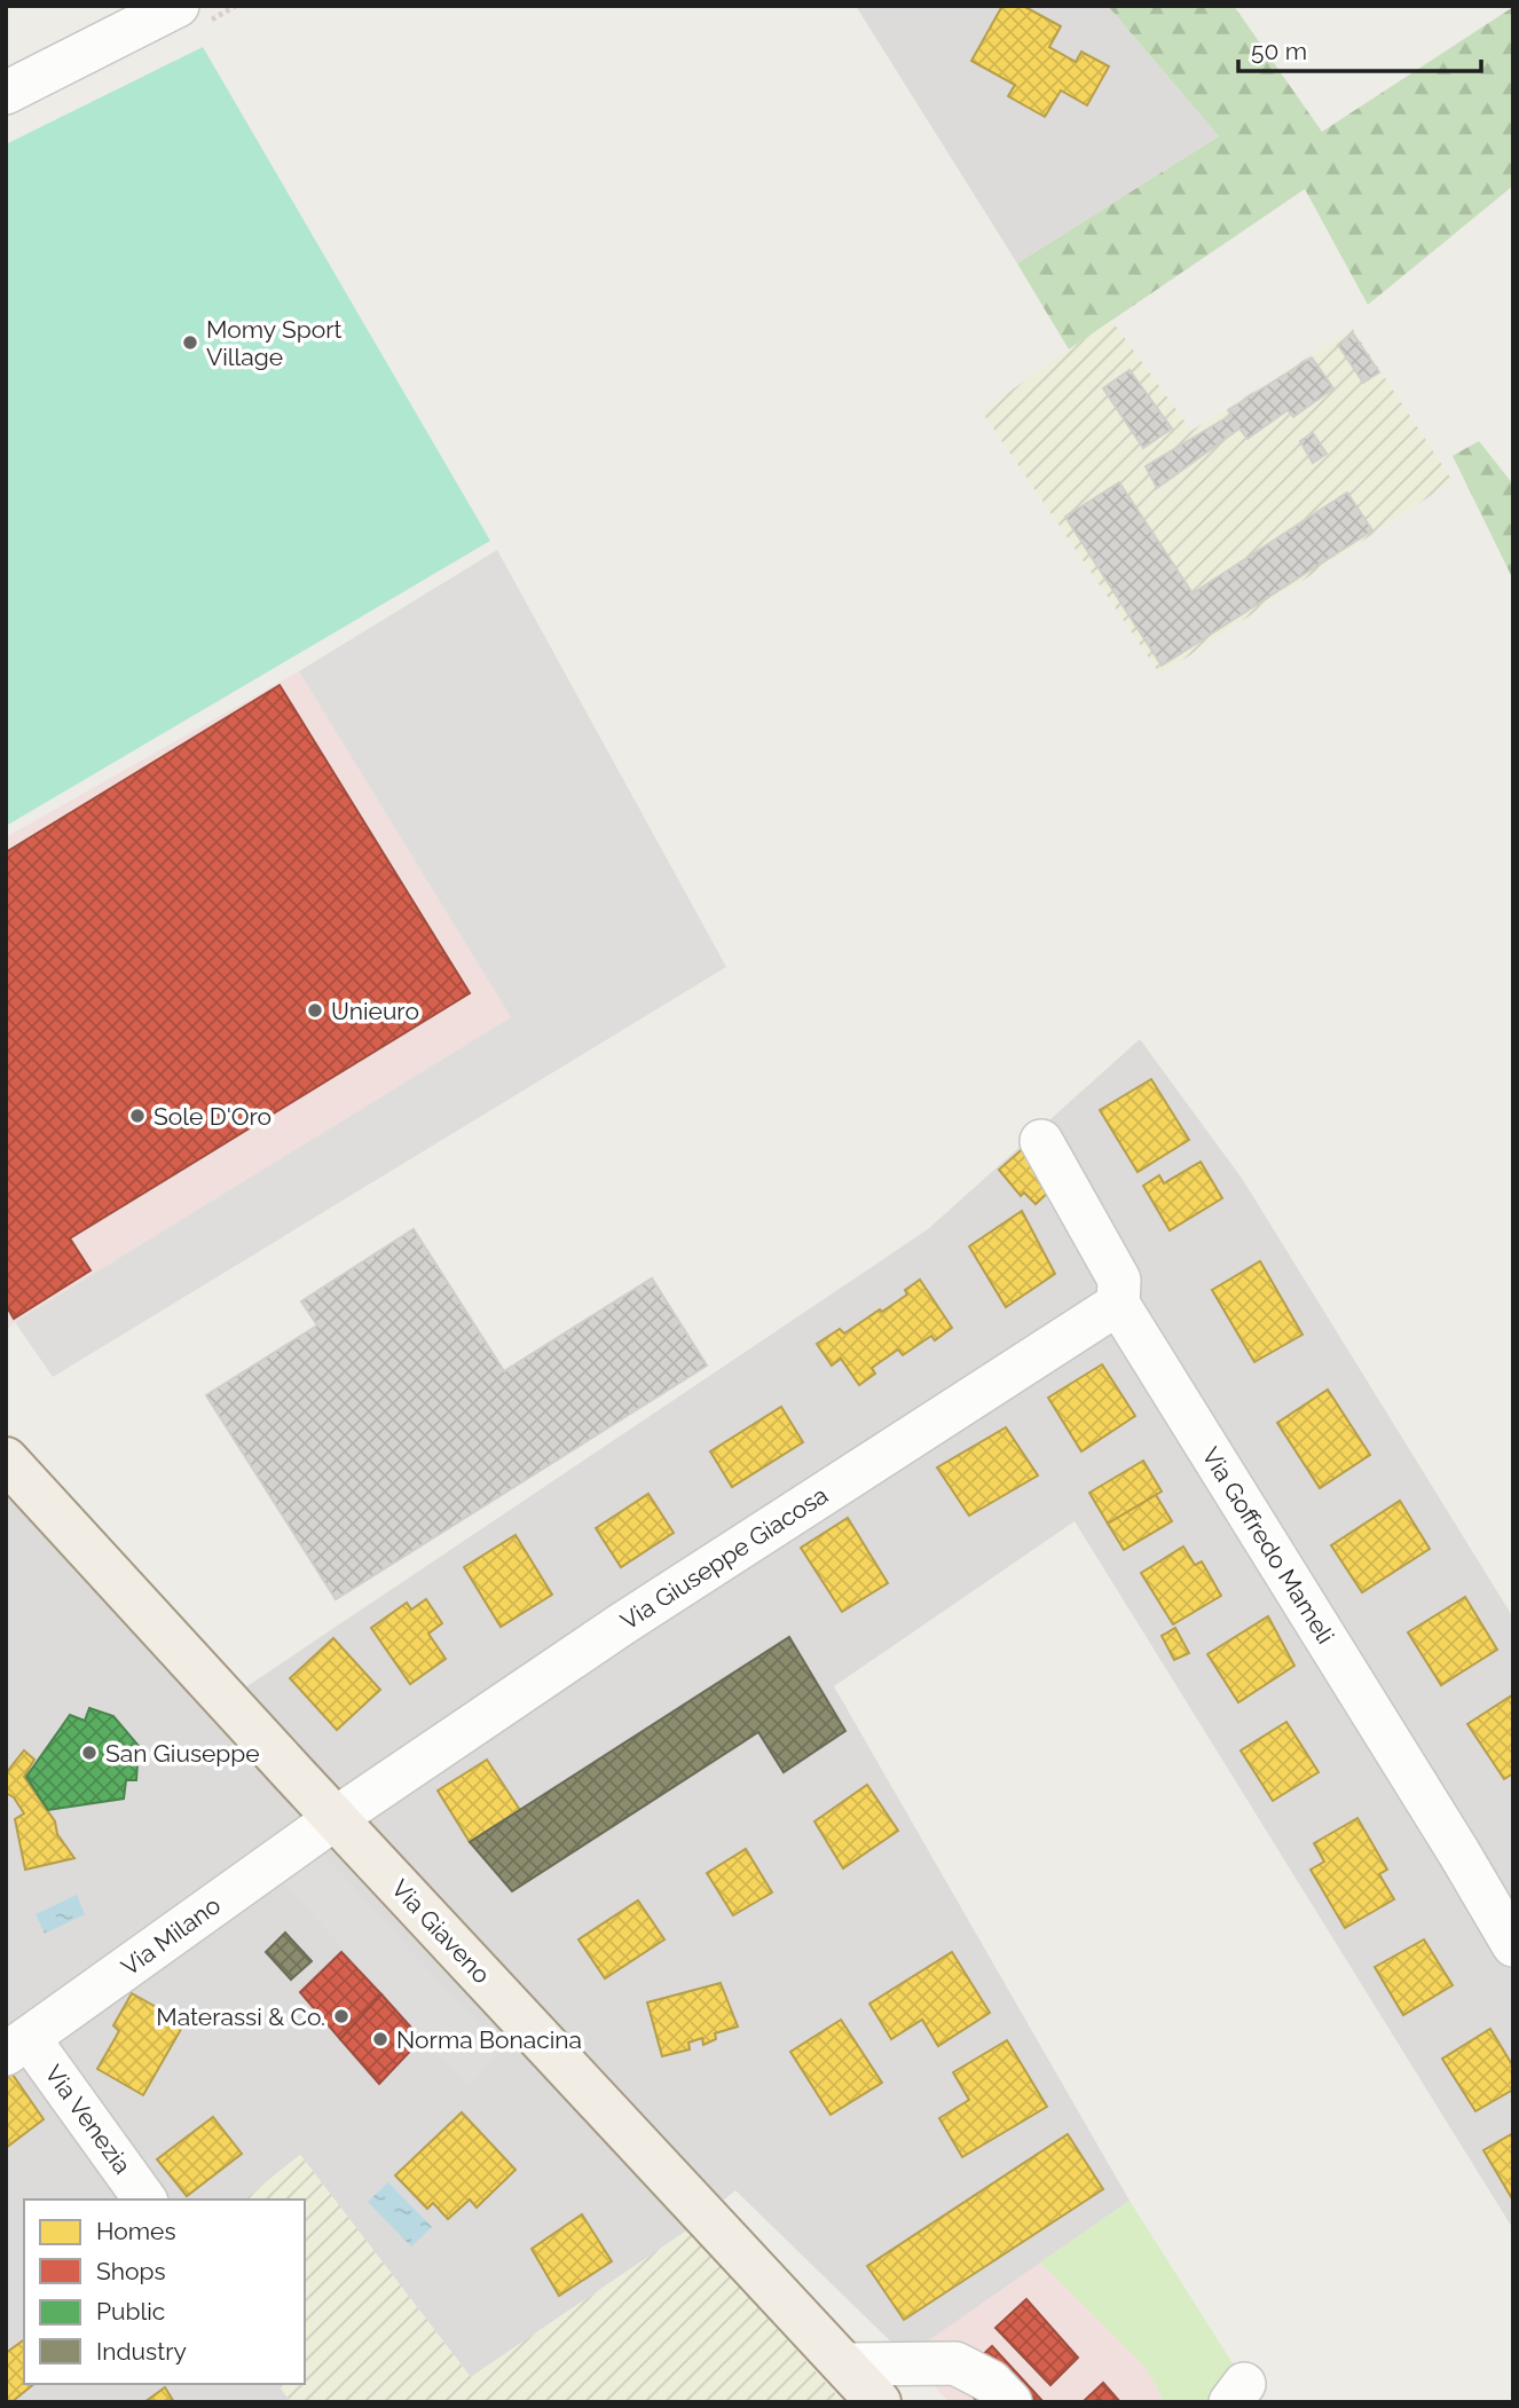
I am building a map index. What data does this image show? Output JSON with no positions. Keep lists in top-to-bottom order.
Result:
{
  "streets": {
    "main road": ["Via Giaveno"],
    "street": [
      "Via Goffredo Mameli",
      "Via Giuseppe Giacosa",
      "Via Milano",
      "Via Venezia"
    ]
  },
  "crossings": [
    ["Via Goffredo Mameli", "Via Giuseppe Giacosa"],
    ["Via Giuseppe Giacosa", "Via Giaveno"],
    ["Via Giuseppe Giacosa", "Via Milano"],
    ["Via Giaveno", "Via Milano"],
    ["Via Milano", "Via Venezia"]
  ],
  "places": [
    "Momy Sport Village",
    "Unieuro",
    "Sole D'Oro",
    "San Giuseppe",
    "Materassi & Co.",
    "Norma Bonacina"
  ],
  "legend": [
    "Homes",
    "Shops",
    "Public",
    "Industry"
  ],
  "scale_bar": "50 m"
}
